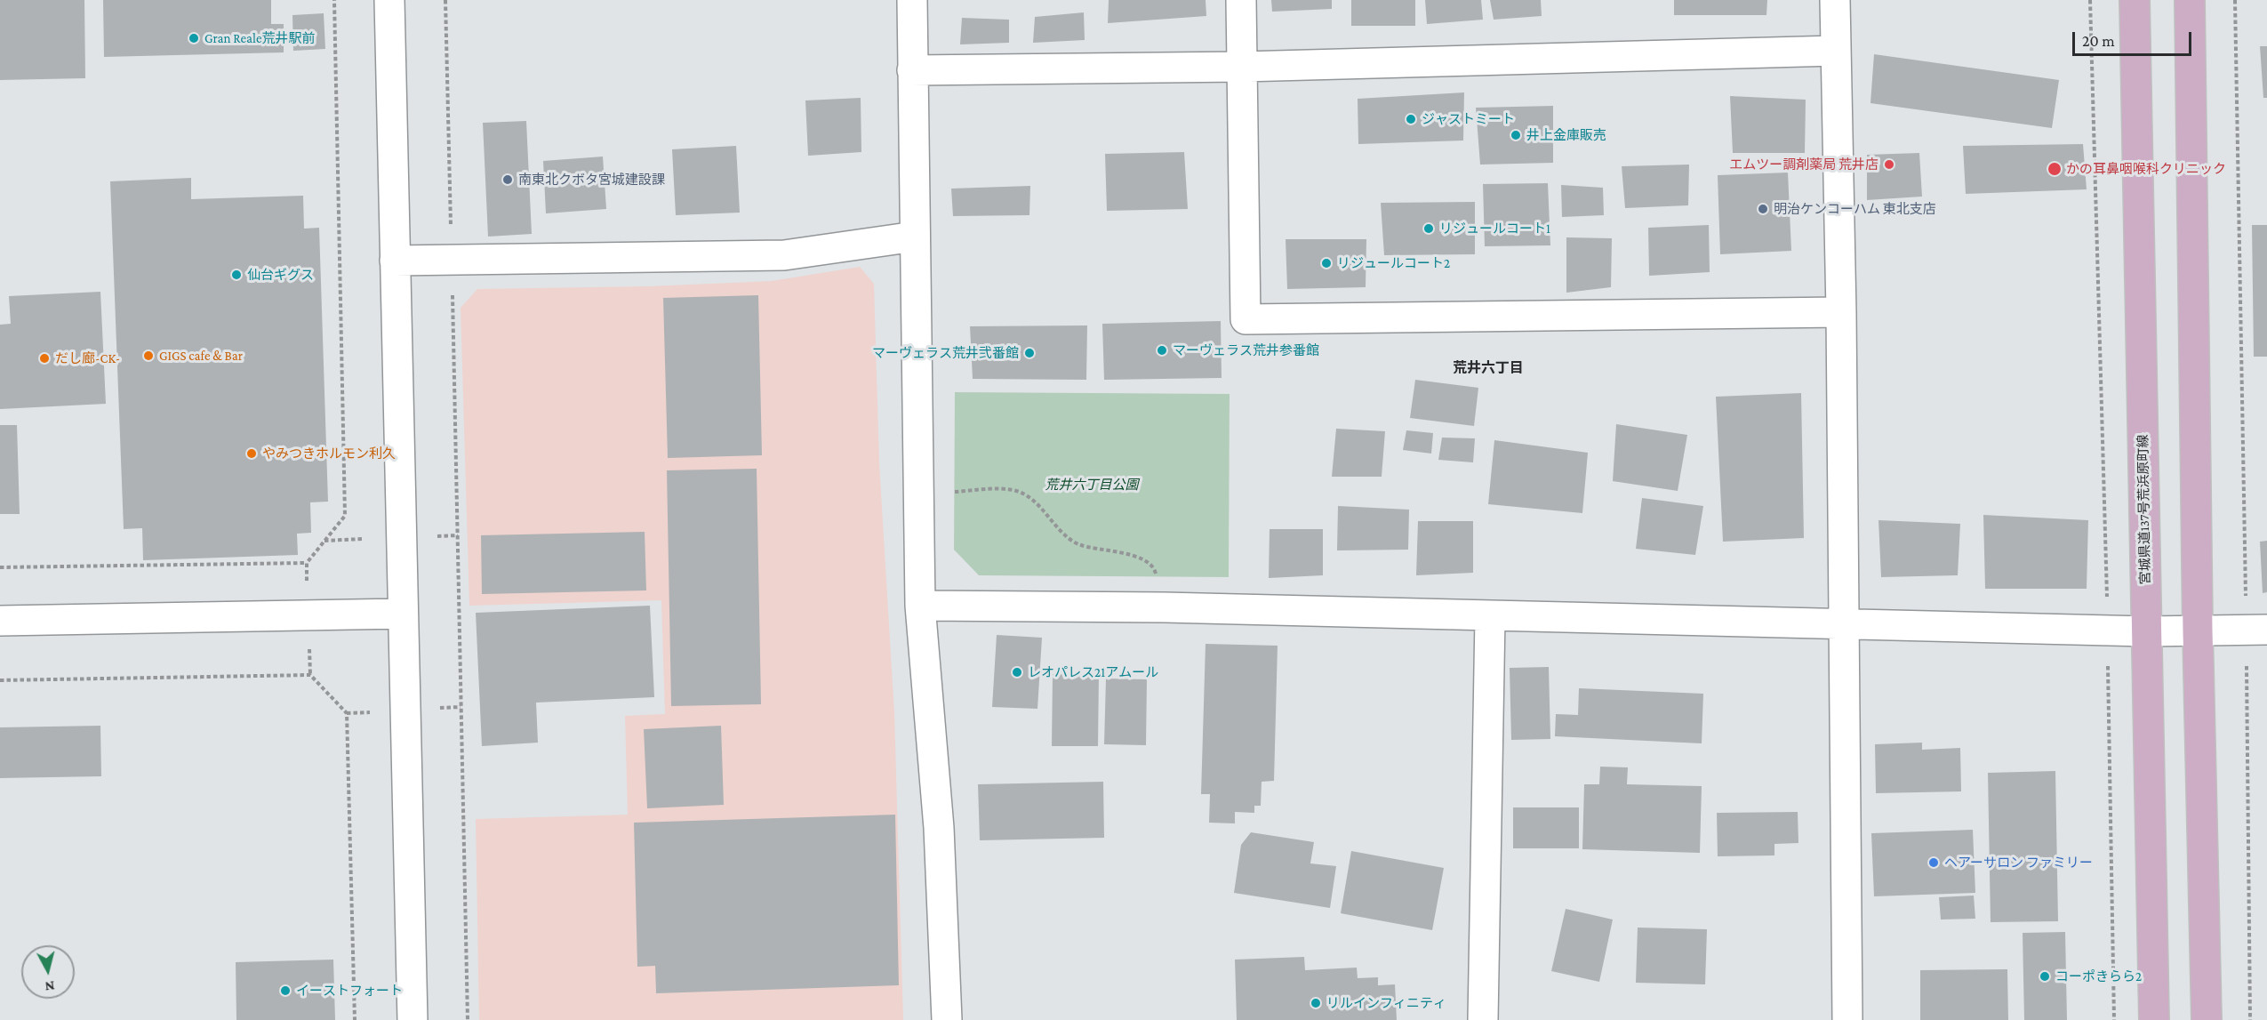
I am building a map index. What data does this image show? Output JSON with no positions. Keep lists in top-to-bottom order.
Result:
{
  "streets": {
    "main road": ["宮城県道137号荒浜原町線"]
  },
  "districts": ["荒井六丁目"],
  "parks": ["荒井六丁目公園"],
  "places": [
    "Gran Reale荒井駅前",
    "ジャストミート",
    "井上金庫販売",
    "エムツー調剤薬局 荒井店",
    "かの耳鼻咽喉科クリニック",
    "南東北クボタ宮城建設課",
    "明治ケンコーハム 東北支店",
    "リジュールコート1",
    "リジュールコート2",
    "仙台ギグス",
    "マーヴェラス荒井参番館",
    "マーヴェラス荒井弐番館",
    "GIGS cafe & Bar",
    "だし廊-CK-",
    "やみつきホルモン利久",
    "レオパレス21アムール",
    "ヘアーサロン ファミリー",
    "コーポきらら2",
    "イーストフォート",
    "リルインフィニティ"
  ],
  "scale_bar": "20 m",
  "north": "bottom"
}
